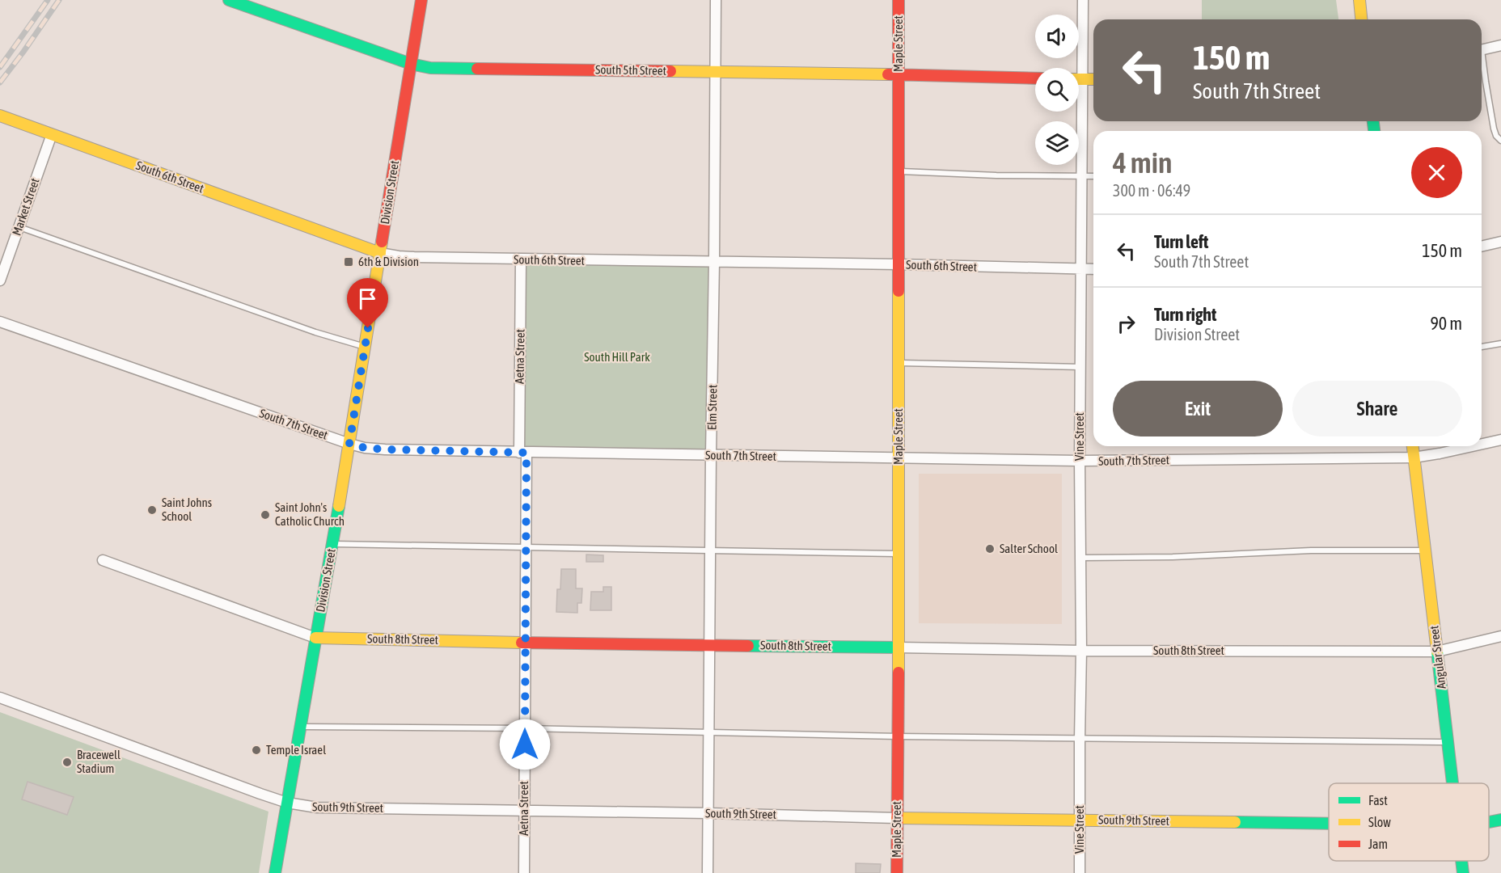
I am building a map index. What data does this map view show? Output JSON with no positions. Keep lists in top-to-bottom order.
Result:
{
  "streets": {
    "street": [
      "Maple Street",
      "South 5th Street",
      "South 6th Street",
      "Division Street",
      "Market Street",
      "Aetna Street",
      "Elm Street",
      "South 7th Street",
      "Vine Street",
      "South 8th Street",
      "Angular Street",
      "South 9th Street"
    ]
  },
  "crossings": [
    ["Maple Street", "South 5th Street"],
    ["Maple Street", "South 6th Street"],
    ["Maple Street", "South 7th Street"],
    ["Maple Street", "South 8th Street"],
    ["Maple Street", "South 9th Street"],
    ["South 5th Street", "Division Street"],
    ["South 5th Street", "Elm Street"],
    ["South 6th Street", "Division Street"],
    ["South 6th Street", "Market Street"],
    ["South 6th Street", "Aetna Street"],
    ["South 6th Street", "Elm Street"],
    ["South 6th Street", "Vine Street"],
    ["Division Street", "South 7th Street"],
    ["Division Street", "South 8th Street"],
    ["Division Street", "South 9th Street"],
    ["Aetna Street", "South 7th Street"],
    ["Aetna Street", "South 8th Street"],
    ["Aetna Street", "South 9th Street"],
    ["Elm Street", "South 7th Street"],
    ["Elm Street", "South 8th Street"],
    ["Elm Street", "South 9th Street"],
    ["South 7th Street", "Vine Street"],
    ["South 7th Street", "Angular Street"],
    ["Vine Street", "South 8th Street"],
    ["Vine Street", "South 9th Street"],
    ["South 8th Street", "Angular Street"]
  ],
  "parks": ["South Hill Park"],
  "places": {
    "transit": ["6th & Division"],
    "other": [
      "Saint Johns School",
      "Saint John's Catholic Church",
      "Salter School",
      "Temple Israel",
      "Bracewell Stadium"
    ]
  },
  "legend": ["Fast", "Slow", "Jam"],
  "page": {
    "turn": ["150 m", "South 7th Street"],
    "heading": ["4 min", "300 m · 06:49"],
    "list": [
      {
        "name": "Turn left",
        "note": "South 7th Street",
        "value": "150 m"
      },
      {
        "name": "Turn right",
        "note": "Division Street",
        "value": "90 m"
      }
    ],
    "buttons": ["Exit", "Share"]
  }
}
